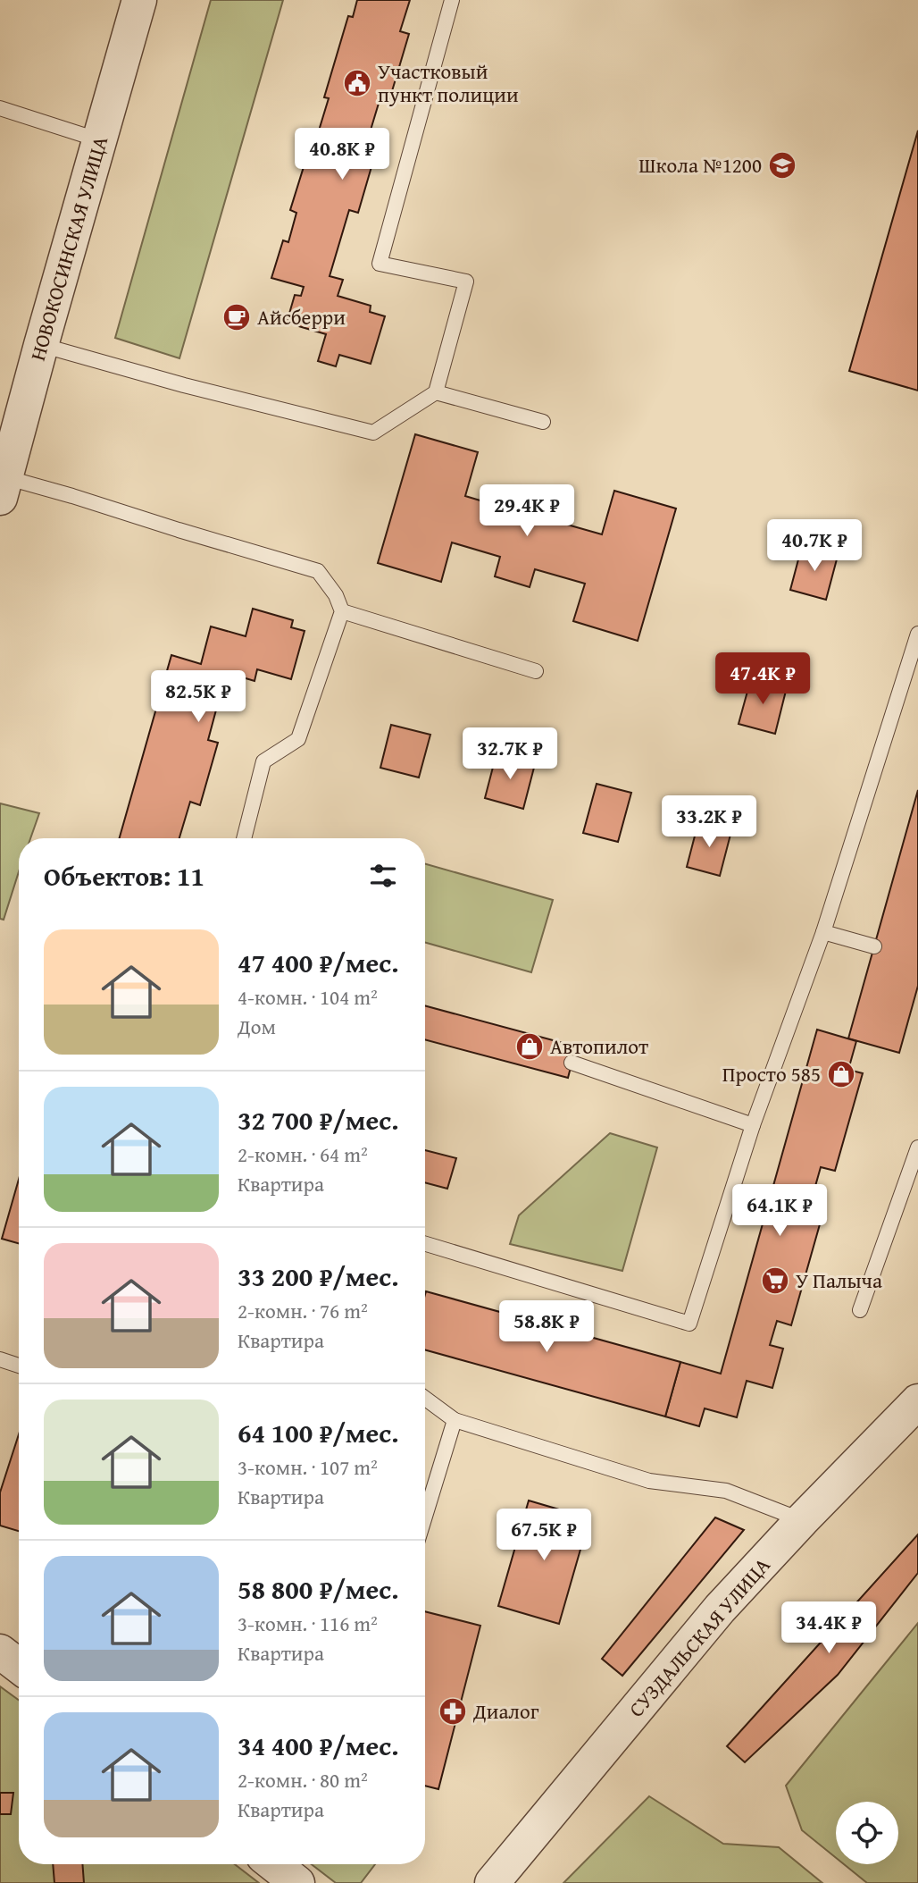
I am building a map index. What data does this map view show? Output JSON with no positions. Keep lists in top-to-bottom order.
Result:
{
  "streets": {
    "street": ["НОВОКОСИНСКАЯ УЛИЦА", "СУЗДАЛЬСКАЯ УЛИЦА"]
  },
  "places": {
    "public building": ["Участковый пункт полиции"],
    "school or university": ["Школа №1200"],
    "cafe": ["Айсберри"],
    "shop": ["Автопилот", "Просто 585"],
    "supermarket": ["У Палыча"],
    "pharmacy": ["Диалог"]
  },
  "page": {
    "price": [
      "40.8K ₽",
      "29.4K ₽",
      "40.7K ₽",
      "47.4K ₽",
      "82.5K ₽",
      "32.7K ₽",
      "33.2K ₽",
      "64.1K ₽",
      "58.8K ₽",
      "67.5K ₽",
      "34.4K ₽"
    ],
    "heading": "Объектов: 11",
    "list": [
      {
        "name": "47 400 ₽/мес.",
        "note": "4-комн. · 104 m² · Дом"
      },
      {
        "name": "32 700 ₽/мес.",
        "note": "2-комн. · 64 m² · Квартира"
      },
      {
        "name": "33 200 ₽/мес.",
        "note": "2-комн. · 76 m² · Квартира"
      },
      {
        "name": "64 100 ₽/мес.",
        "note": "3-комн. · 107 m² · Квартира"
      },
      {
        "name": "58 800 ₽/мес.",
        "note": "3-комн. · 116 m² · Квартира"
      },
      {
        "name": "34 400 ₽/мес.",
        "note": "2-комн. · 80 m² · Квартира"
      }
    ]
  }
}
